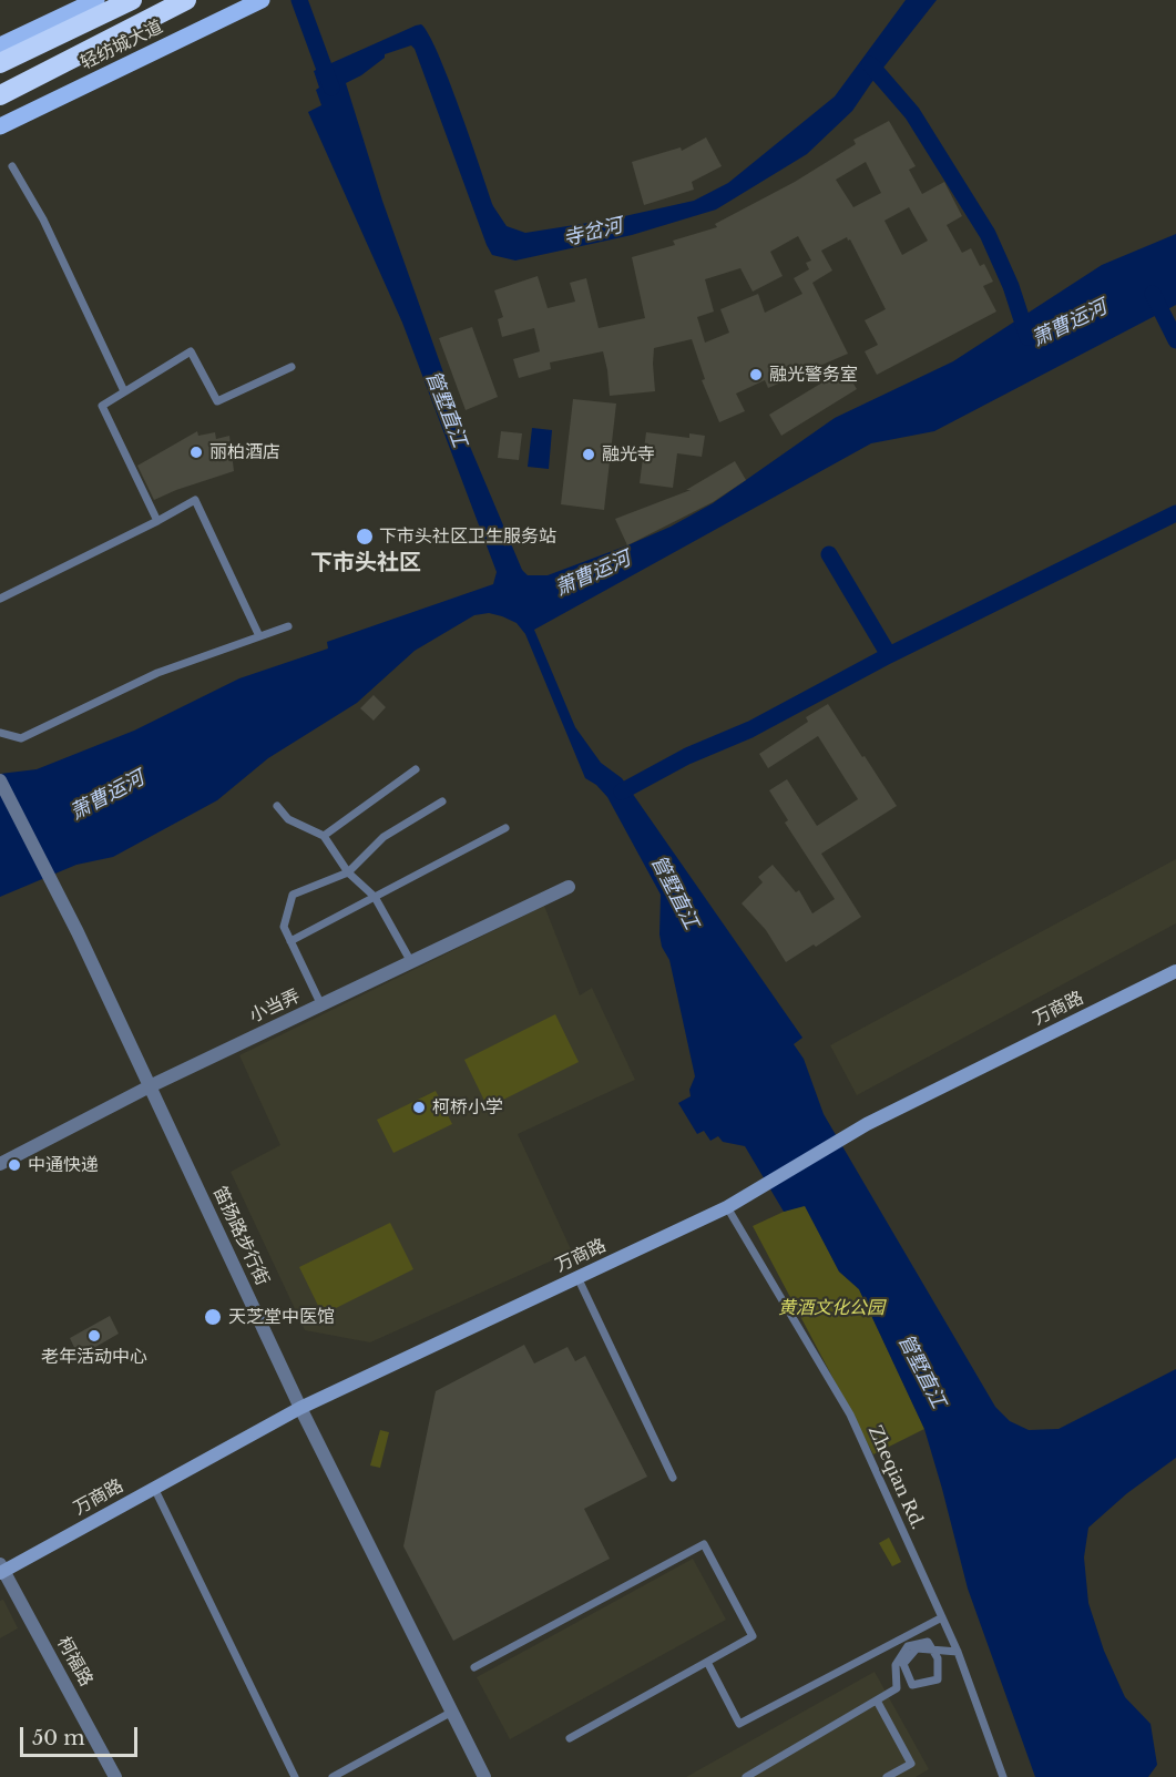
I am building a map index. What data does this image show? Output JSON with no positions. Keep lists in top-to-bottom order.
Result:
{
  "streets": {
    "main road": ["轻纺城大道"],
    "street": [
      "小当弄",
      "万商路",
      "笛扬路步行街",
      "柯福路"
    ],
    "lane": ["Zheqian Rd."]
  },
  "crossings": [
    ["小当弄", "笛扬路步行街"],
    ["万商路", "笛扬路步行街"],
    ["万商路", "Zheqian Rd."],
    ["万商路", "柯福路"]
  ],
  "districts": ["下市头社区"],
  "water": ["寺岔河", "萧曹运河", "管墅直江"],
  "parks": ["黄酒文化公园"],
  "places": [
    "融光警务室",
    "丽柏酒店",
    "融光寺",
    "下市头社区卫生服务站",
    "柯桥小学",
    "中通快递",
    "天芝堂中医馆",
    "老年活动中心"
  ],
  "scale_bar": "50 m"
}
